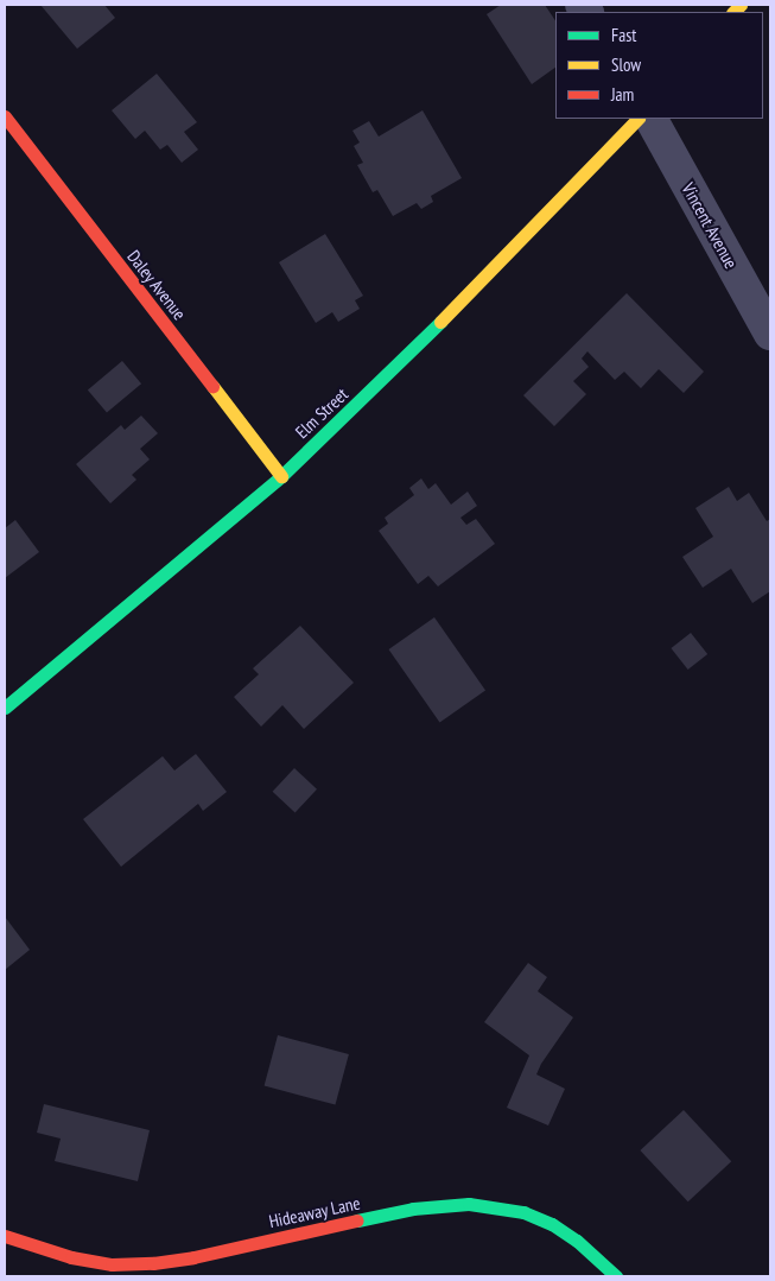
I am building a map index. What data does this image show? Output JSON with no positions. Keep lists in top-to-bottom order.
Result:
{
  "streets": {
    "street": [
      "Vincent Avenue",
      "Daley Avenue",
      "Elm Street",
      "Hideaway Lane"
    ]
  },
  "crossings": [
    ["Daley Avenue", "Elm Street"]
  ],
  "legend": ["Fast", "Slow", "Jam"]
}
